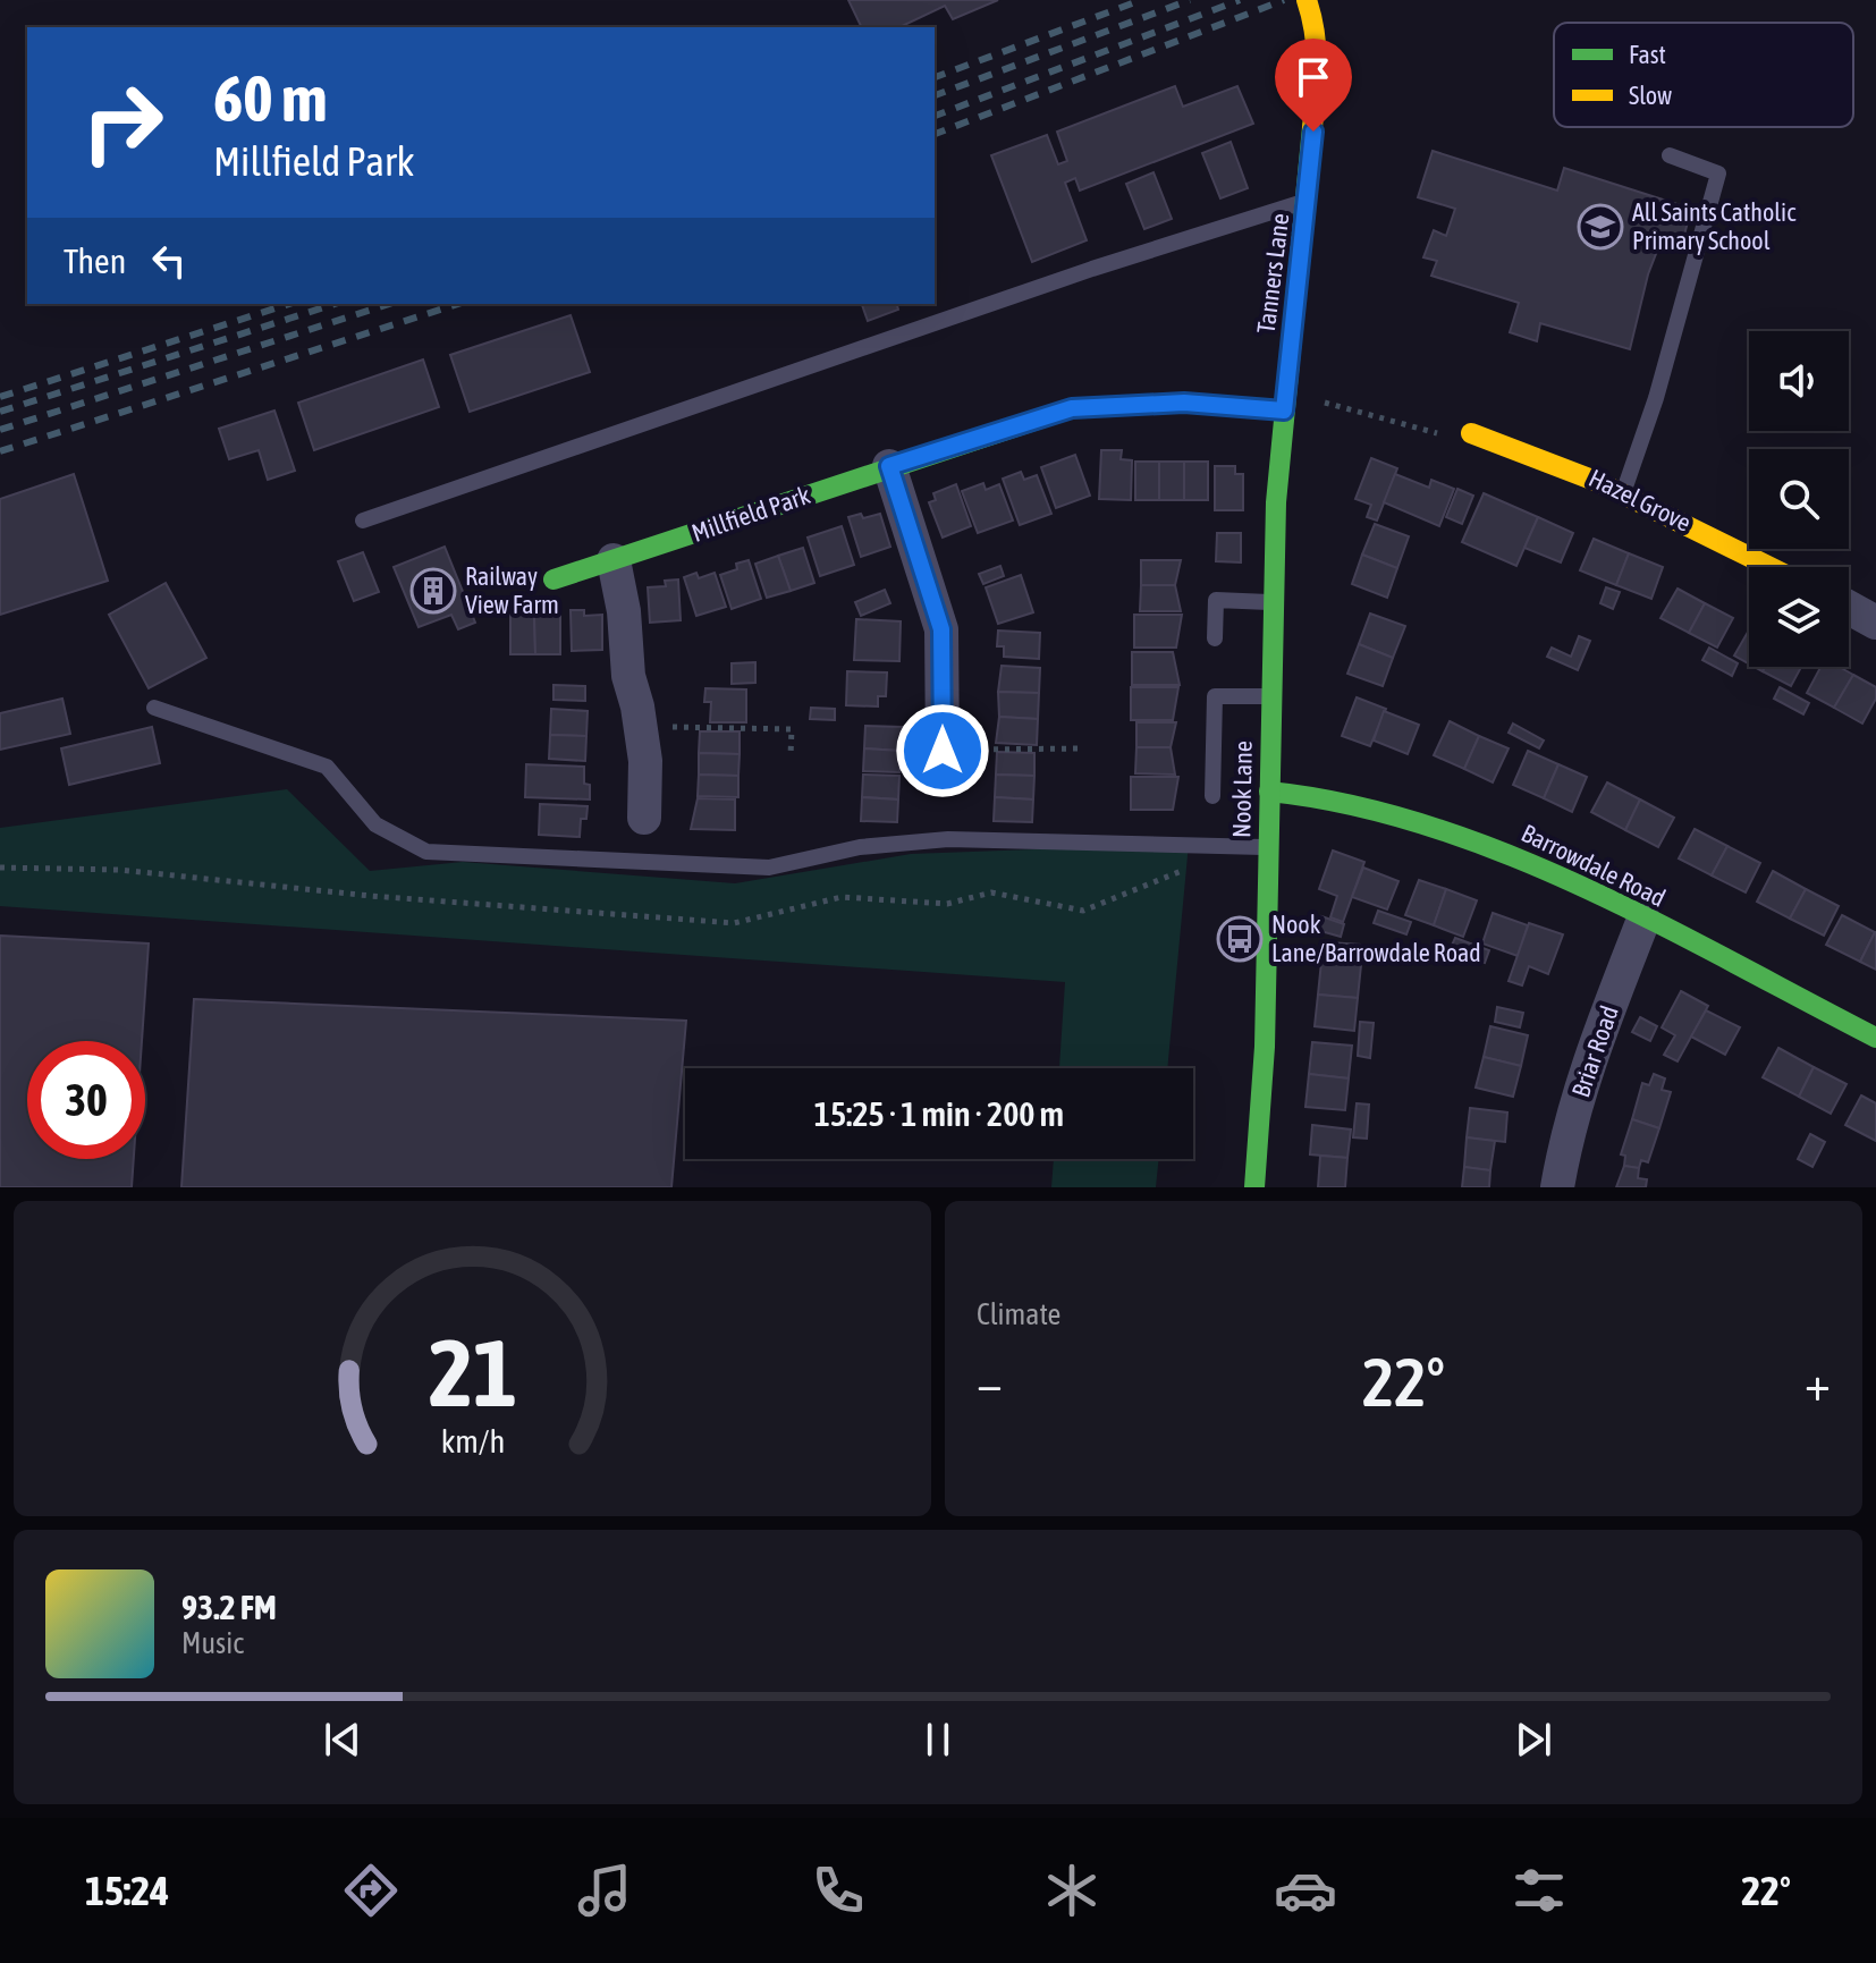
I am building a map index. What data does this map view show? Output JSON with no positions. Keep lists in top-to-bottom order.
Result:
{
  "streets": {
    "street": [
      "Tanners Lane",
      "Hazel Grove",
      "Millfield Park",
      "Nook Lane",
      "Barrowdale Road",
      "Briar Road"
    ]
  },
  "crossings": [
    ["Tanners Lane", "Millfield Park"],
    ["Tanners Lane", "Nook Lane"],
    ["Millfield Park", "Nook Lane"],
    ["Nook Lane", "Barrowdale Road"],
    ["Barrowdale Road", "Briar Road"]
  ],
  "places": {
    "school or university": ["All Saints Catholic Primary School"],
    "building": ["Railway View Farm"],
    "bus stop": ["Nook Lane/Barrowdale Road"]
  },
  "legend": ["Fast", "Slow"],
  "page": {
    "turn": ["60 m", "Millfield Park"],
    "then": "Then",
    "limit": "30",
    "trip": "15:25 · 1 min · 200 m",
    "tile": "Climate",
    "heat": ["−", "22°", "+"],
    "song": ["93.2 FM", "Music"],
    "tabs": ["15:24", "22°"],
    "gauge": ["21", "km/h"]
  }
}
